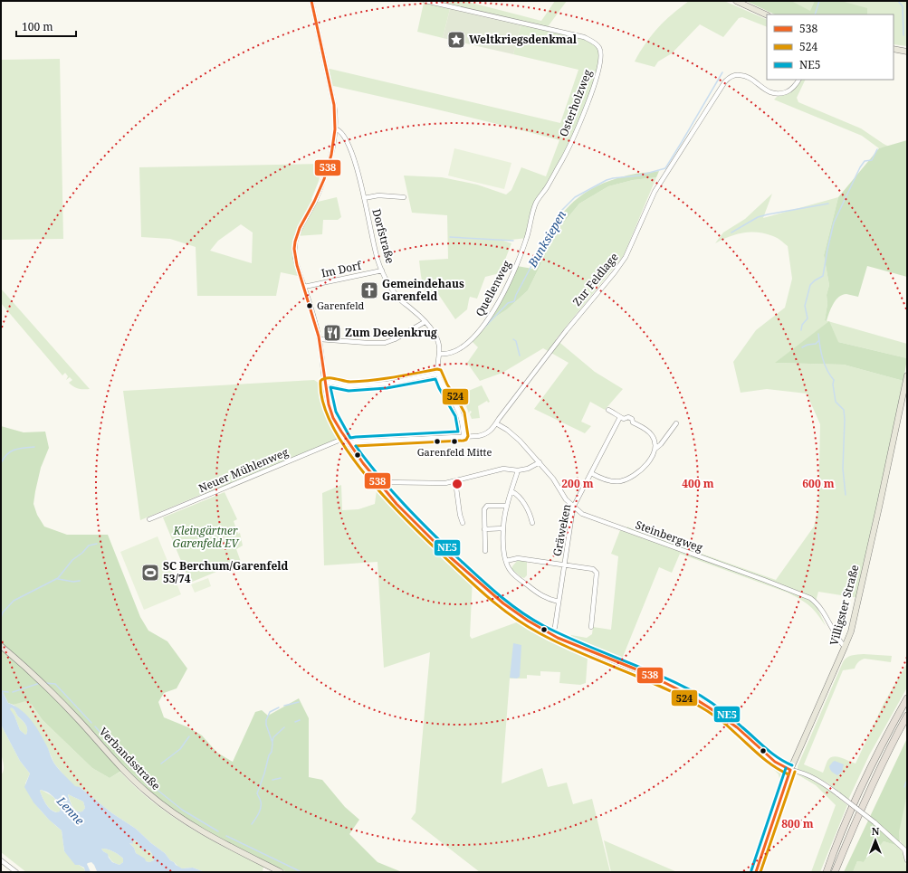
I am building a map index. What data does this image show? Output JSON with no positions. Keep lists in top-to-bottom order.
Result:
{
  "streets": {
    "main road": ["Villigster Straße", "Verbandsstraße"],
    "street": [
      "Osterholzweg",
      "Dorfstraße",
      "Im Dorf",
      "Zur Feldlage",
      "Quellenweg",
      "Neuer Mühlenweg",
      "Gräweken",
      "Steinbergweg"
    ]
  },
  "crossings": [
    ["Osterholzweg", "Quellenweg"],
    ["Dorfstraße", "Im Dorf"],
    ["Dorfstraße", "Zur Feldlage"],
    ["Dorfstraße", "Quellenweg"],
    ["Zur Feldlage", "Steinbergweg"],
    ["Gräweken", "Steinbergweg"],
    ["Steinbergweg", "Villigster Straße"]
  ],
  "water": ["Bunksiepen", "Lenne"],
  "parks": ["Kleingärtner Garenfeld EV"],
  "places": {
    "place": ["Weltkriegsdenkmal"],
    "church": ["Gemeindehaus Garenfeld"],
    "other": ["Garenfeld", "Garenfeld Mitte"],
    "restaurant": ["Zum Deelenkrug"],
    "sports": ["SC Berchum/Garenfeld 53/74"]
  },
  "lines": ["transit line 538", "transit line 524", "transit line NE5"],
  "legend": ["538", "524", "NE5"],
  "scale_bar": "100 m",
  "north": "top",
  "rings": [
    "200 m",
    "400 m",
    "600 m",
    "800 m"
  ]
}
